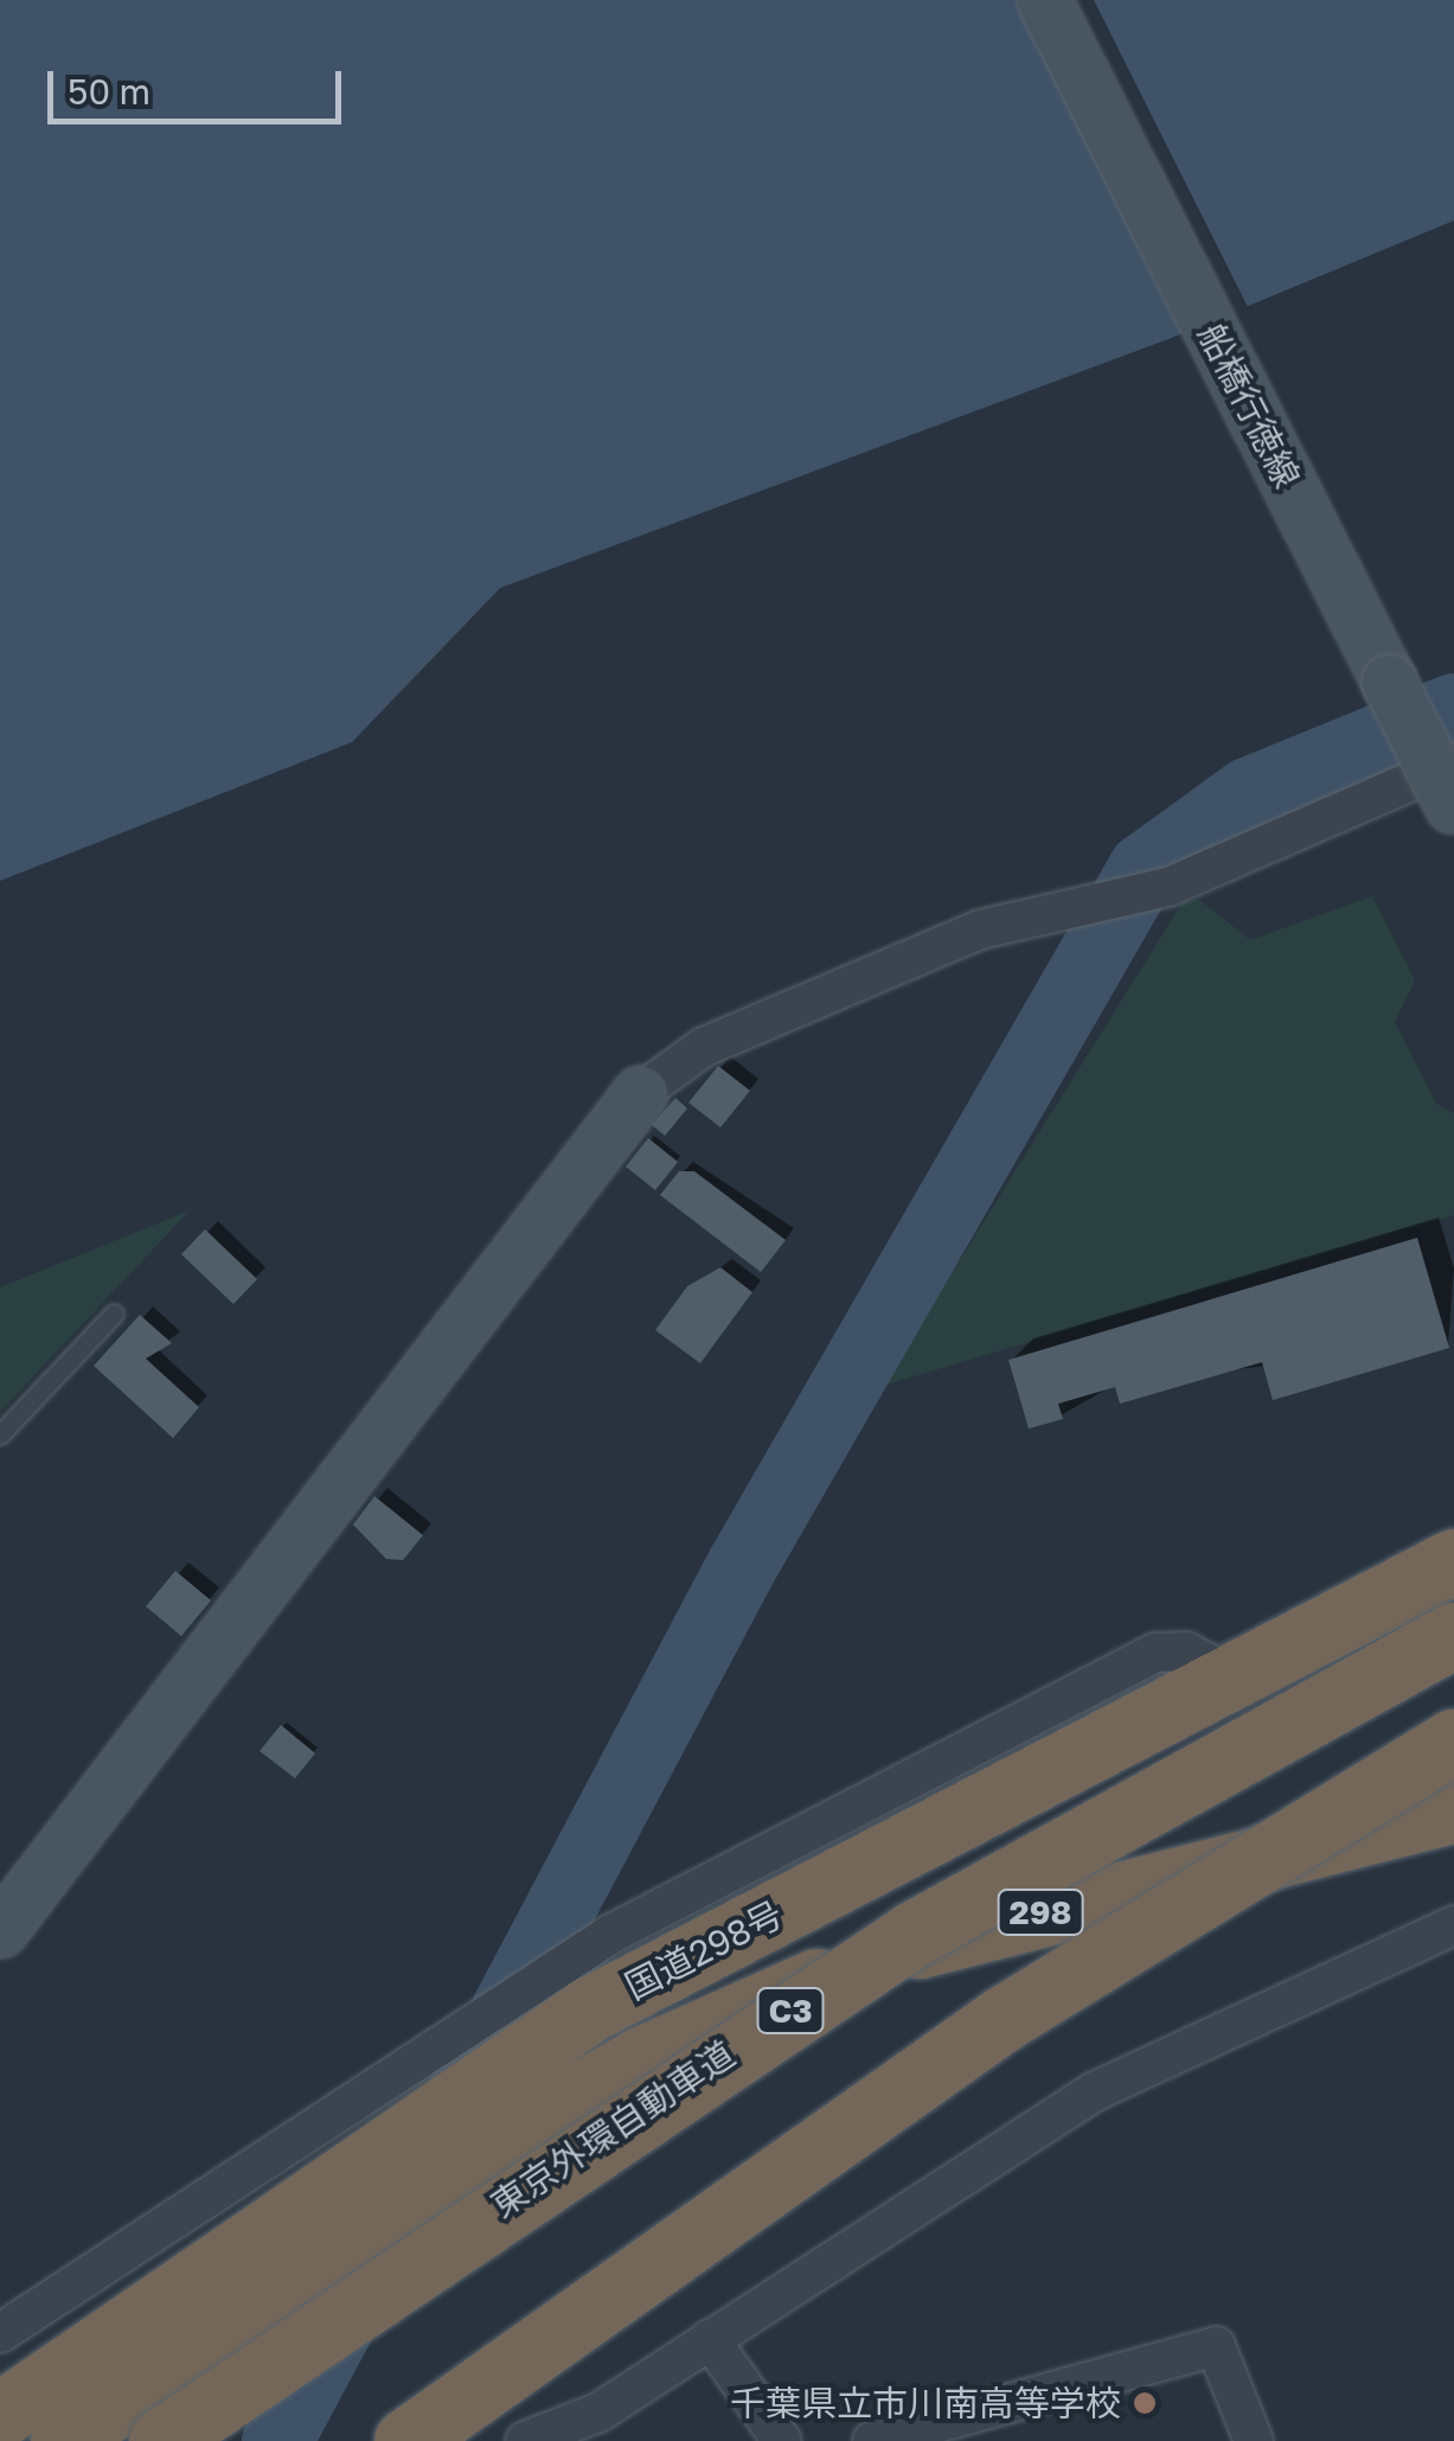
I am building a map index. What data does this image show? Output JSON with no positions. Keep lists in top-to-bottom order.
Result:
{
  "streets": {
    "highway": [
      "298",
      "国道298号",
      "C3",
      "東京外環自動車道"
    ],
    "street": ["船橋行徳線"]
  },
  "places": ["千葉県立市川南高等学校"],
  "scale_bar": "50 m"
}
